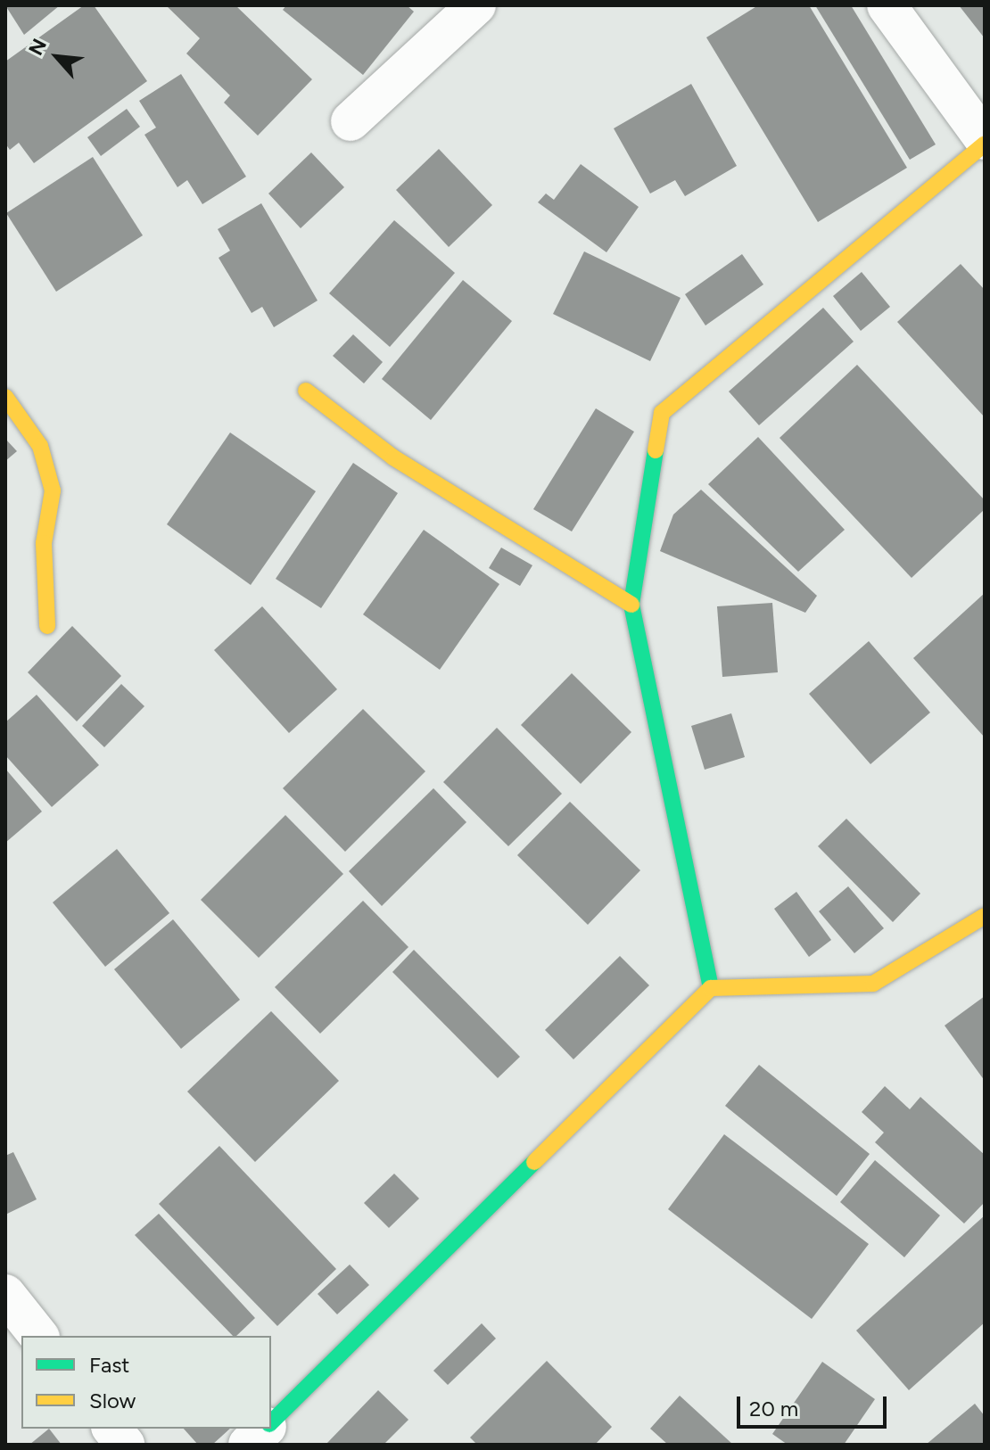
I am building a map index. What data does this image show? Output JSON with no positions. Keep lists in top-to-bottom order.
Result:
{
  "legend": ["Fast", "Slow"],
  "scale_bar": "20 m",
  "north": "top left"
}
